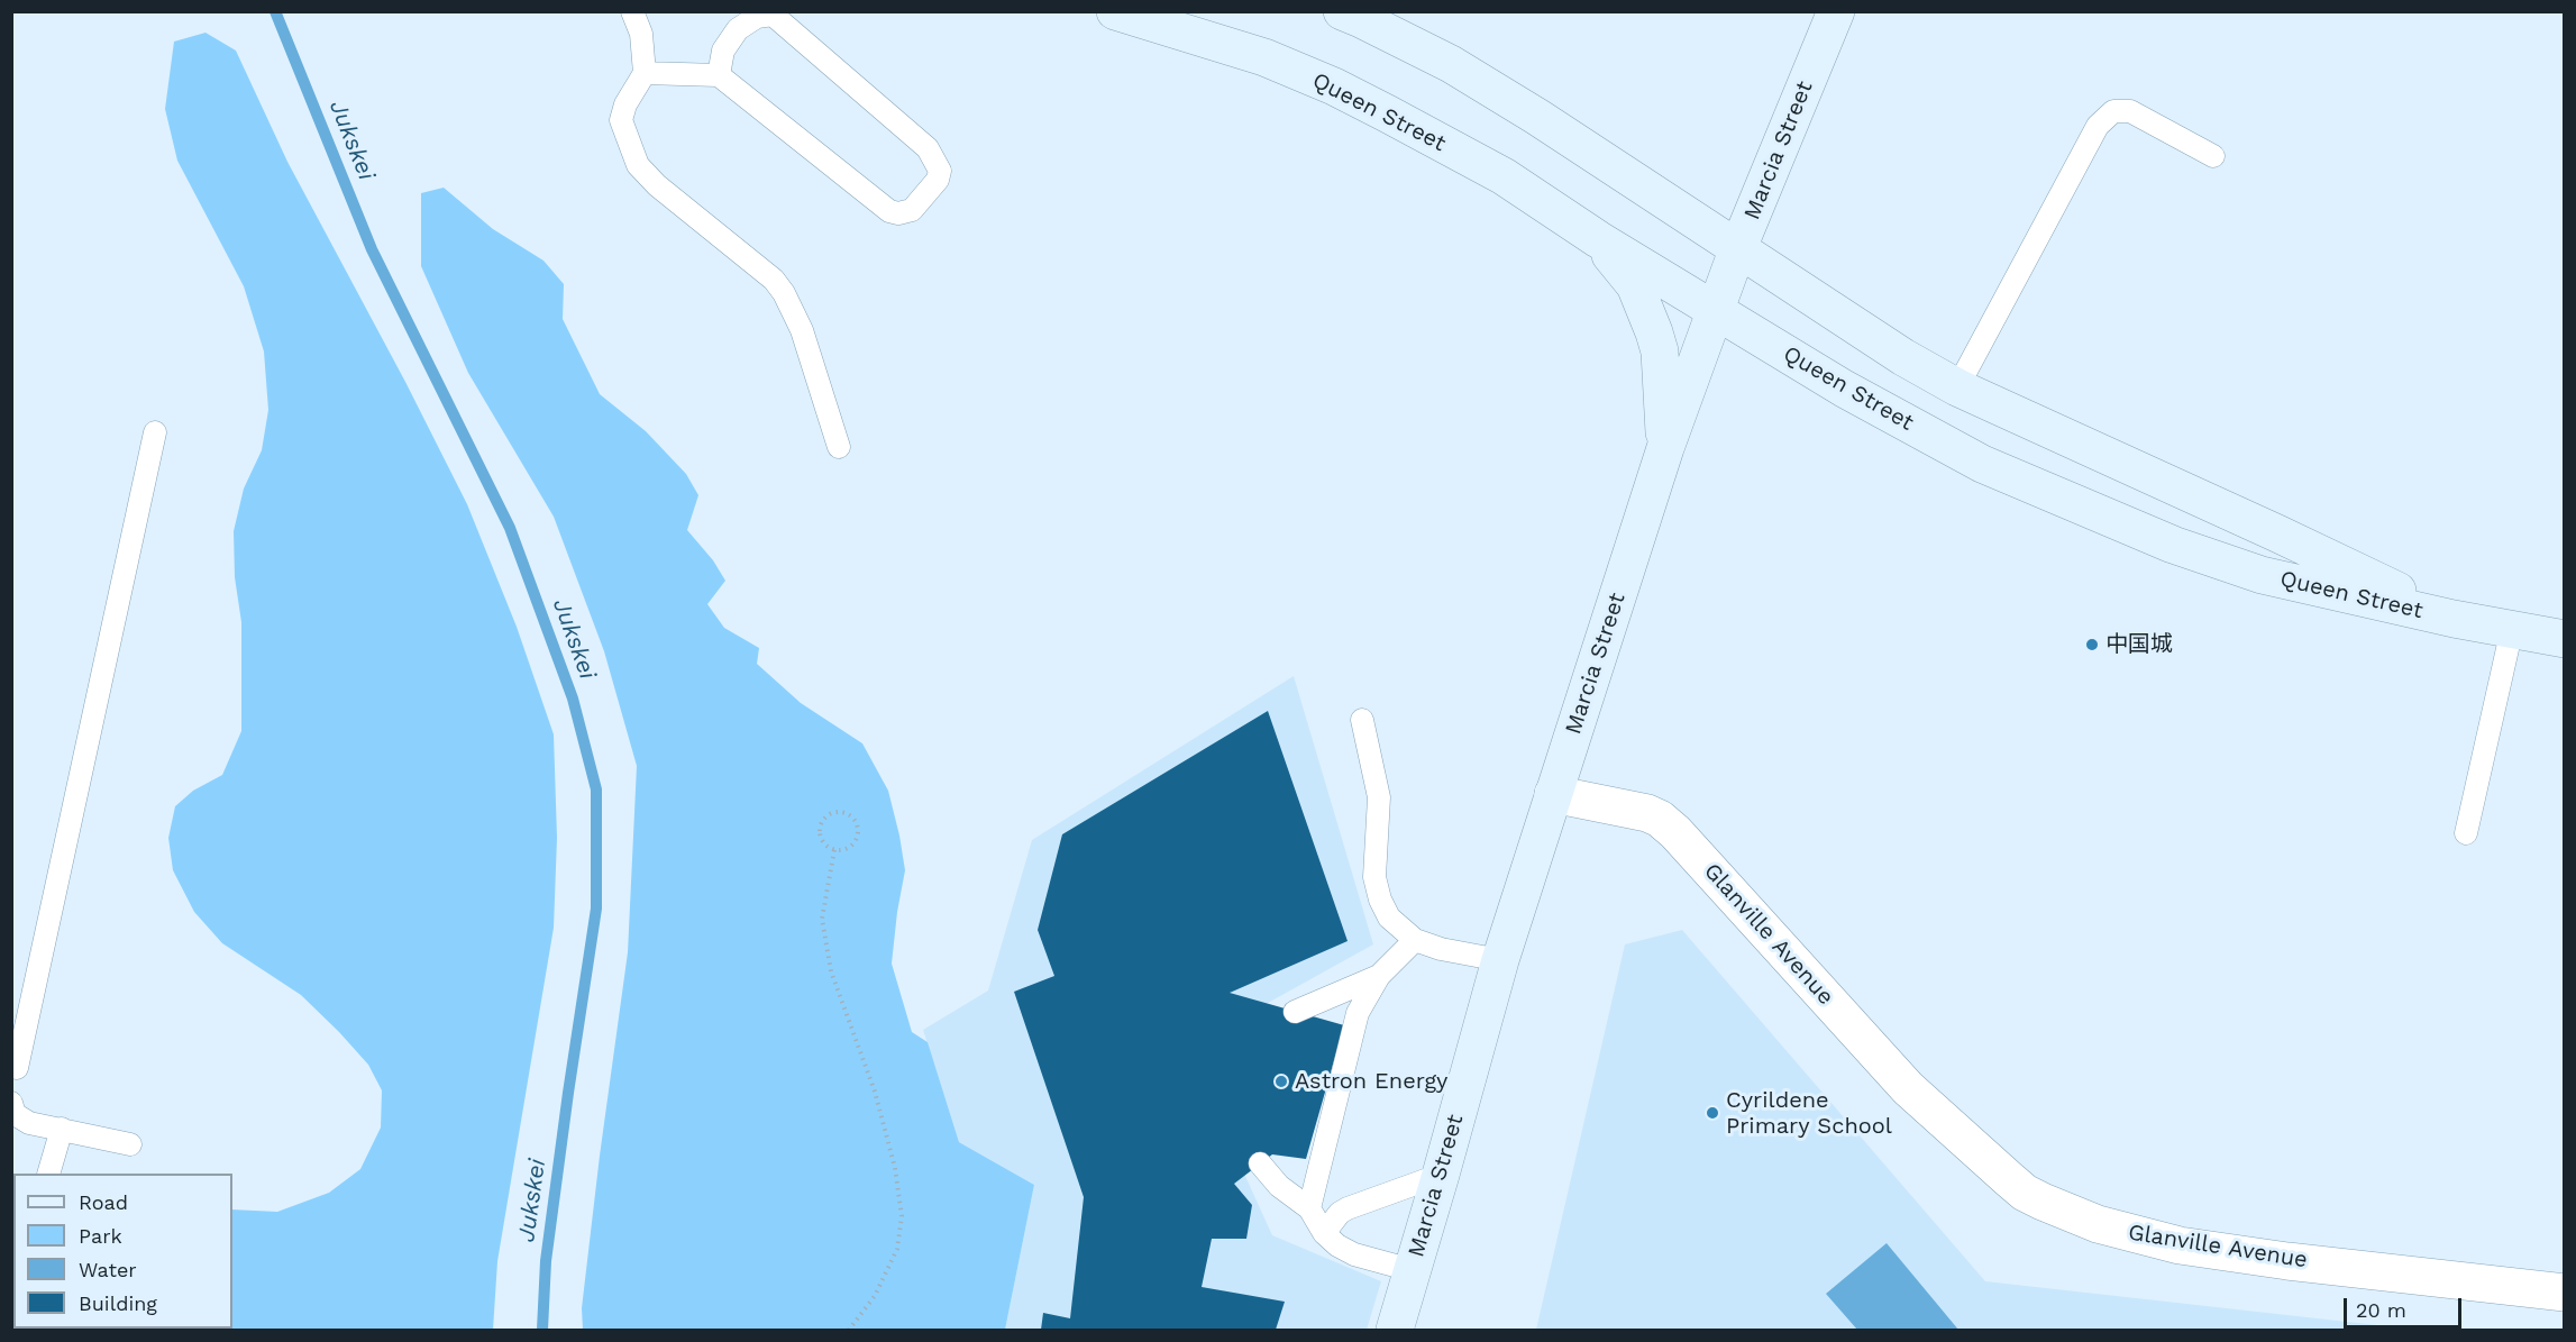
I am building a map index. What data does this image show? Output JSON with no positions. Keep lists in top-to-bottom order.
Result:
{
  "streets": {
    "main road": ["Queen Street", "Marcia Street"],
    "street": ["Glanville Avenue"]
  },
  "crossings": [
    ["Queen Street", "Marcia Street"],
    ["Marcia Street", "Glanville Avenue"]
  ],
  "water": ["Jukskei"],
  "places": ["中国城", "Astron Energy", "Cyrildene Primary School"],
  "legend": [
    "Road",
    "Park",
    "Water",
    "Building"
  ],
  "scale_bar": "20 m"
}
